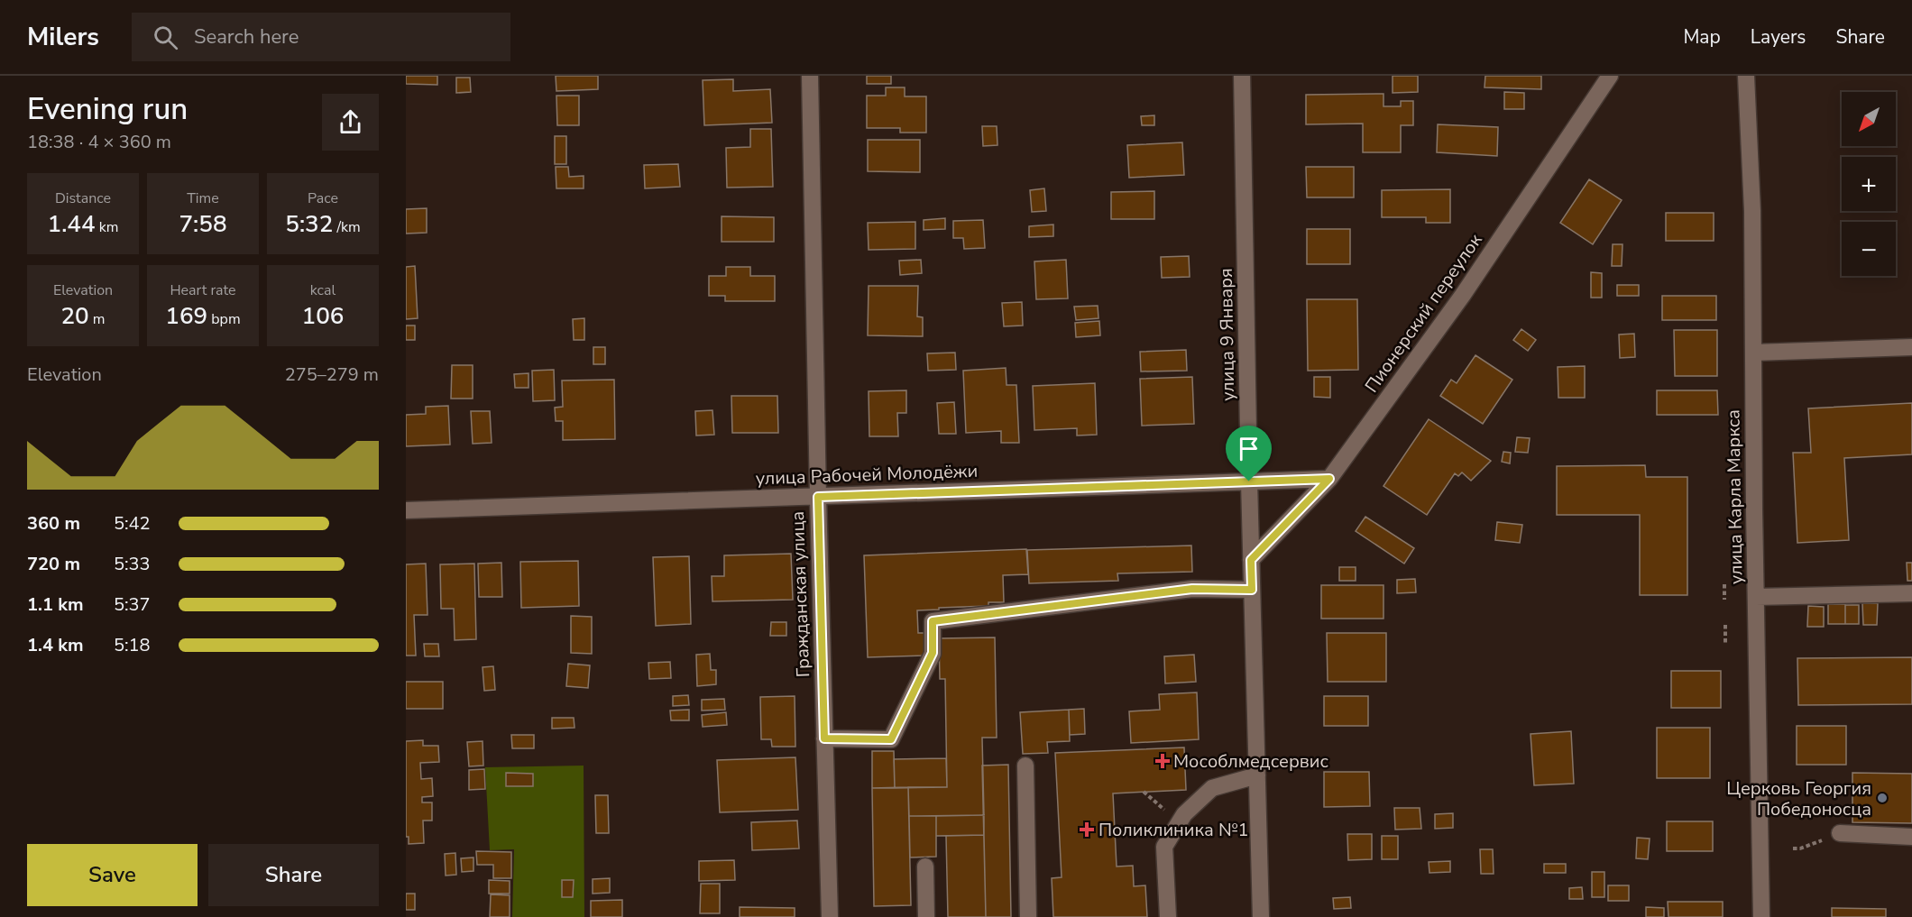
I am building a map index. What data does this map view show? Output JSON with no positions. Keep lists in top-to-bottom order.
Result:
{
  "streets": {
    "street": [
      "Пионерский переулок",
      "улица 9 Января",
      "улица Рабочей Молодёжи",
      "улица Карла Маркса",
      "Гражданская улица"
    ]
  },
  "crossings": [
    ["Пионерский переулок", "улица 9 Января"],
    ["Пионерский переулок", "улица Рабочей Молодёжи"],
    ["улица 9 Января", "улица Рабочей Молодёжи"],
    ["улица Рабочей Молодёжи", "Гражданская улица"]
  ],
  "places": {
    "health": ["Мособлмедсервис", "Поликлиника №1"],
    "other": ["Церковь Георгия Победоносца"]
  },
  "north": "bottom left",
  "page": {
    "header": "Milers",
    "search": "Search here",
    "nav": ["Map", "Layers", "Share"],
    "heading": ["Evening run", "18:38 · 4 × 360 m"],
    "map_buttons": ["+", "−"],
    "stats": [
      ["Distance", "1.44 km"],
      ["Time", "7:58"],
      ["Pace", "5:32 /km"],
      ["Elevation", "20 m"],
      ["Heart rate", "169 bpm"],
      ["kcal", "106"]
    ],
    "chart": ["Elevation", "275–279 m"],
    "list": [
      {
        "name": "360 m",
        "note": "5:42"
      },
      {
        "name": "720 m",
        "note": "5:33"
      },
      {
        "name": "1.1 km",
        "note": "5:37"
      },
      {
        "name": "1.4 km",
        "note": "5:18"
      }
    ],
    "buttons": ["Save", "Share"]
  }
}
